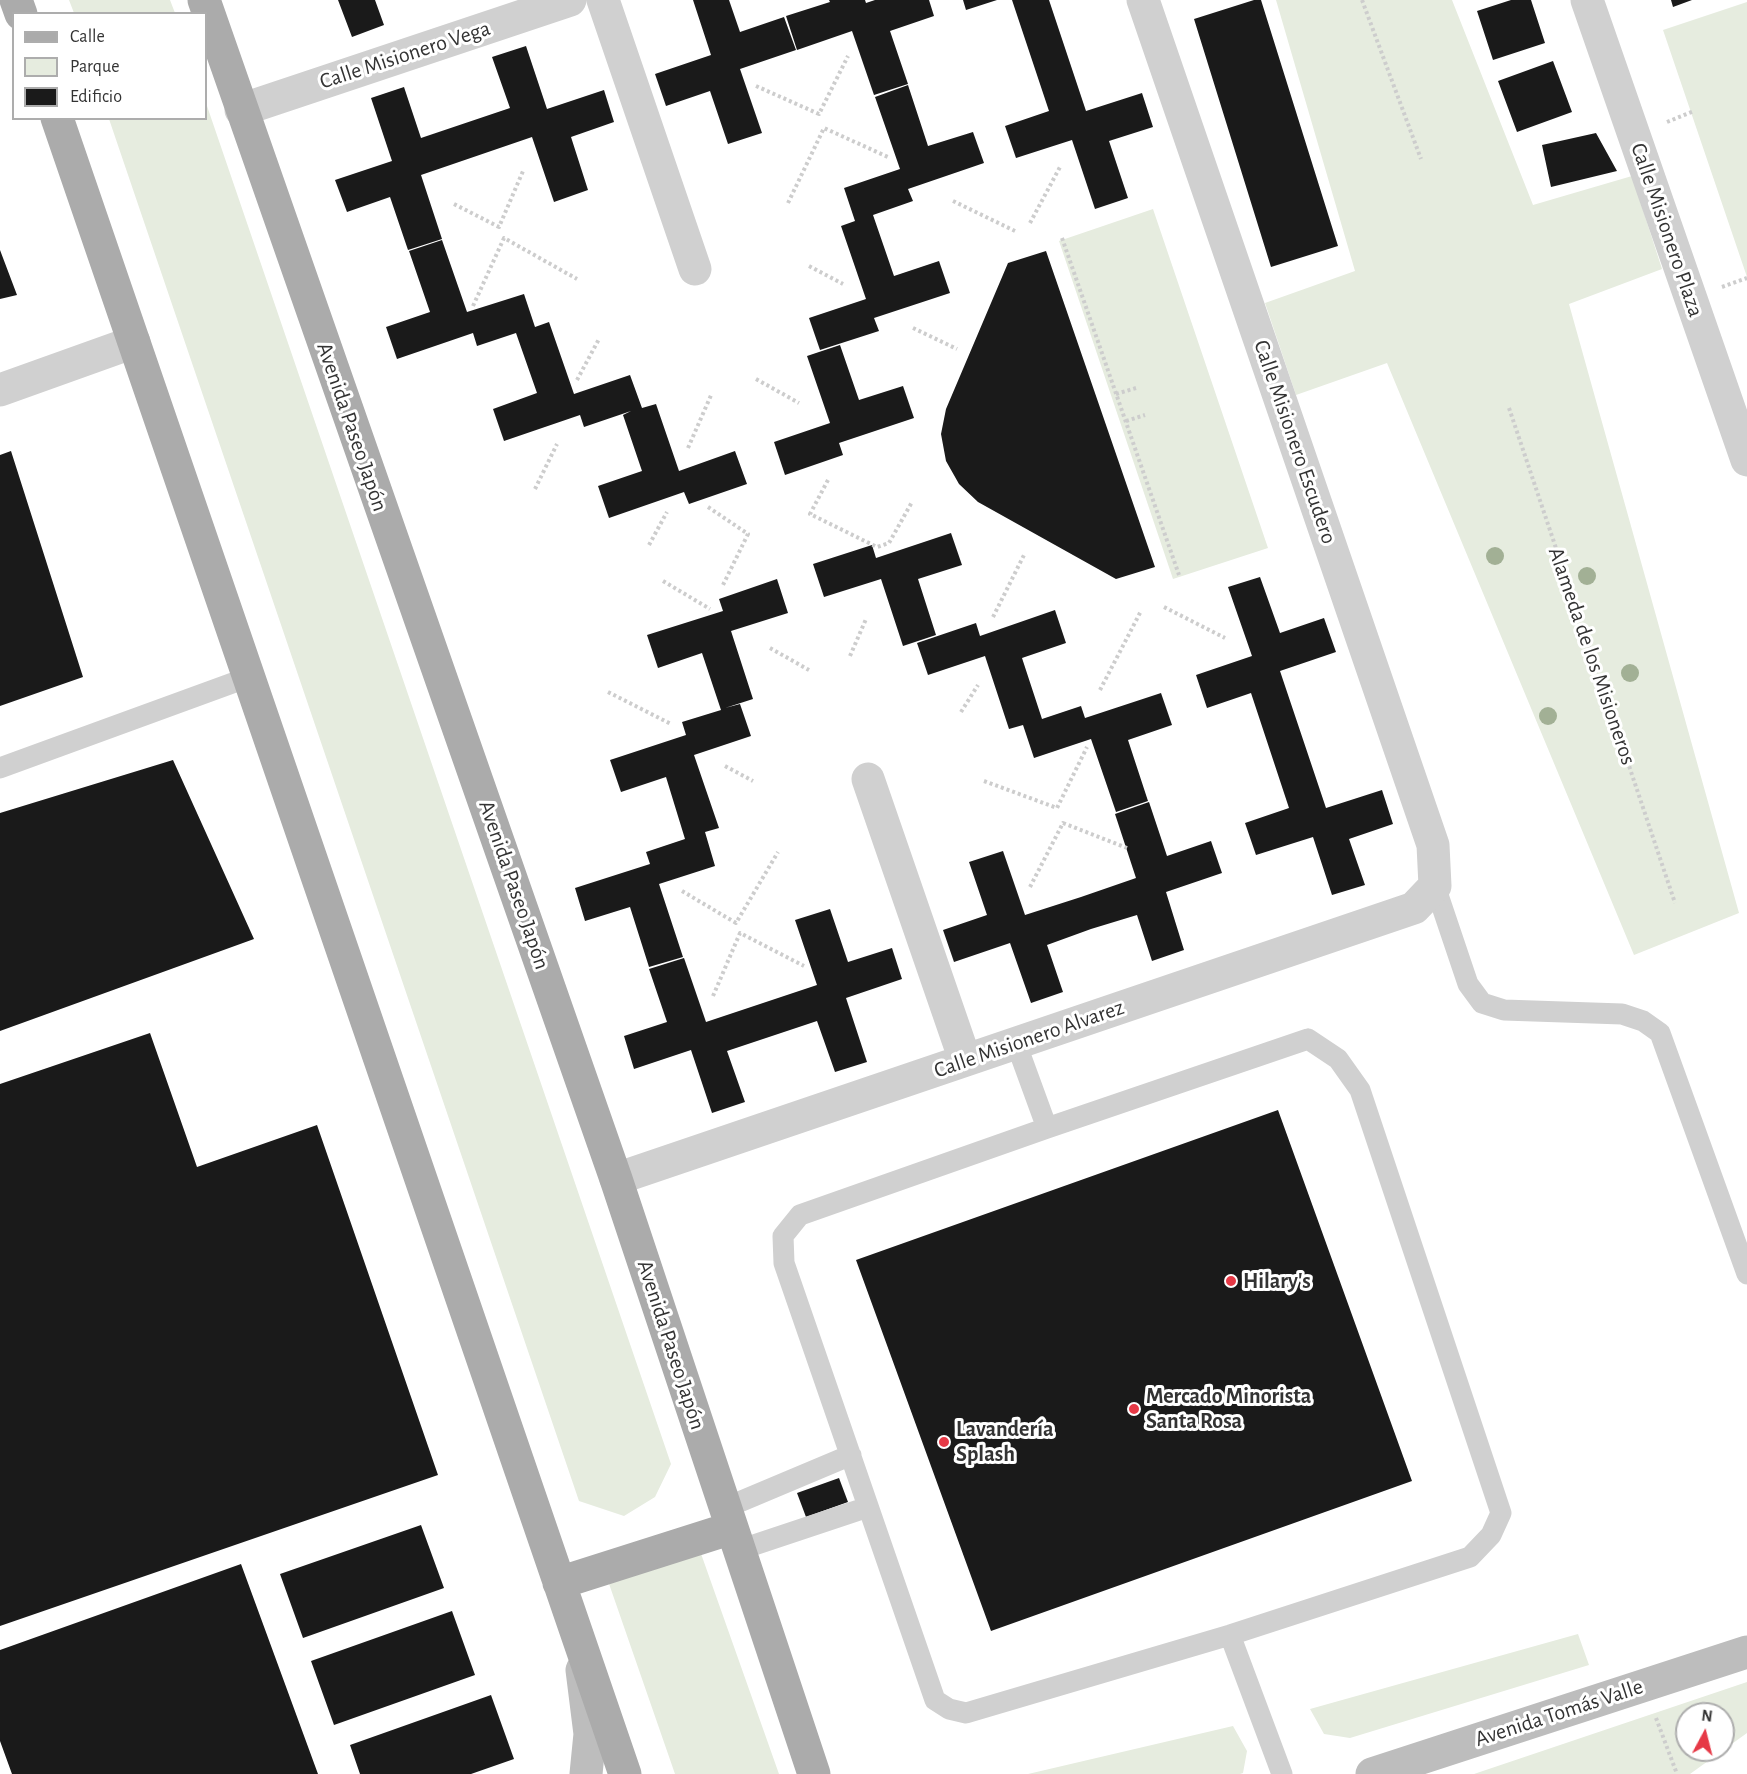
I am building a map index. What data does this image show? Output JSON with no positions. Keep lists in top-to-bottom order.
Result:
{
  "streets": {
    "main road": ["Avenida Paseo Japón", "Avenida Tomás Valle"],
    "street": [
      "Calle Misionero Vega",
      "Calle Misionero Plaza",
      "Calle Misionero Escudero",
      "Calle Misionero Alvarez"
    ],
    "path": ["Alameda de los Misioneros"]
  },
  "crossings": [
    ["Calle Misionero Vega", "Avenida Paseo Japón"],
    ["Avenida Paseo Japón", "Calle Misionero Alvarez"],
    ["Calle Misionero Escudero", "Calle Misionero Alvarez"]
  ],
  "places": ["Hilary's", "Mercado Minorista Santa Rosa", "Lavandería Splash"],
  "legend": ["Calle", "Parque", "Edificio"],
  "north": "top"
}
